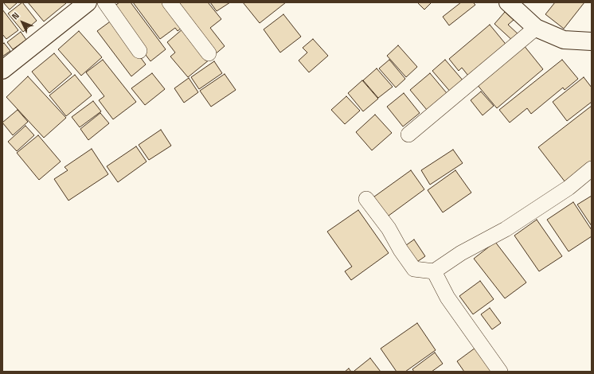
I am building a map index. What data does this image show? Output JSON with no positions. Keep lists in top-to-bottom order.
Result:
{
  "north": "top left"
}
